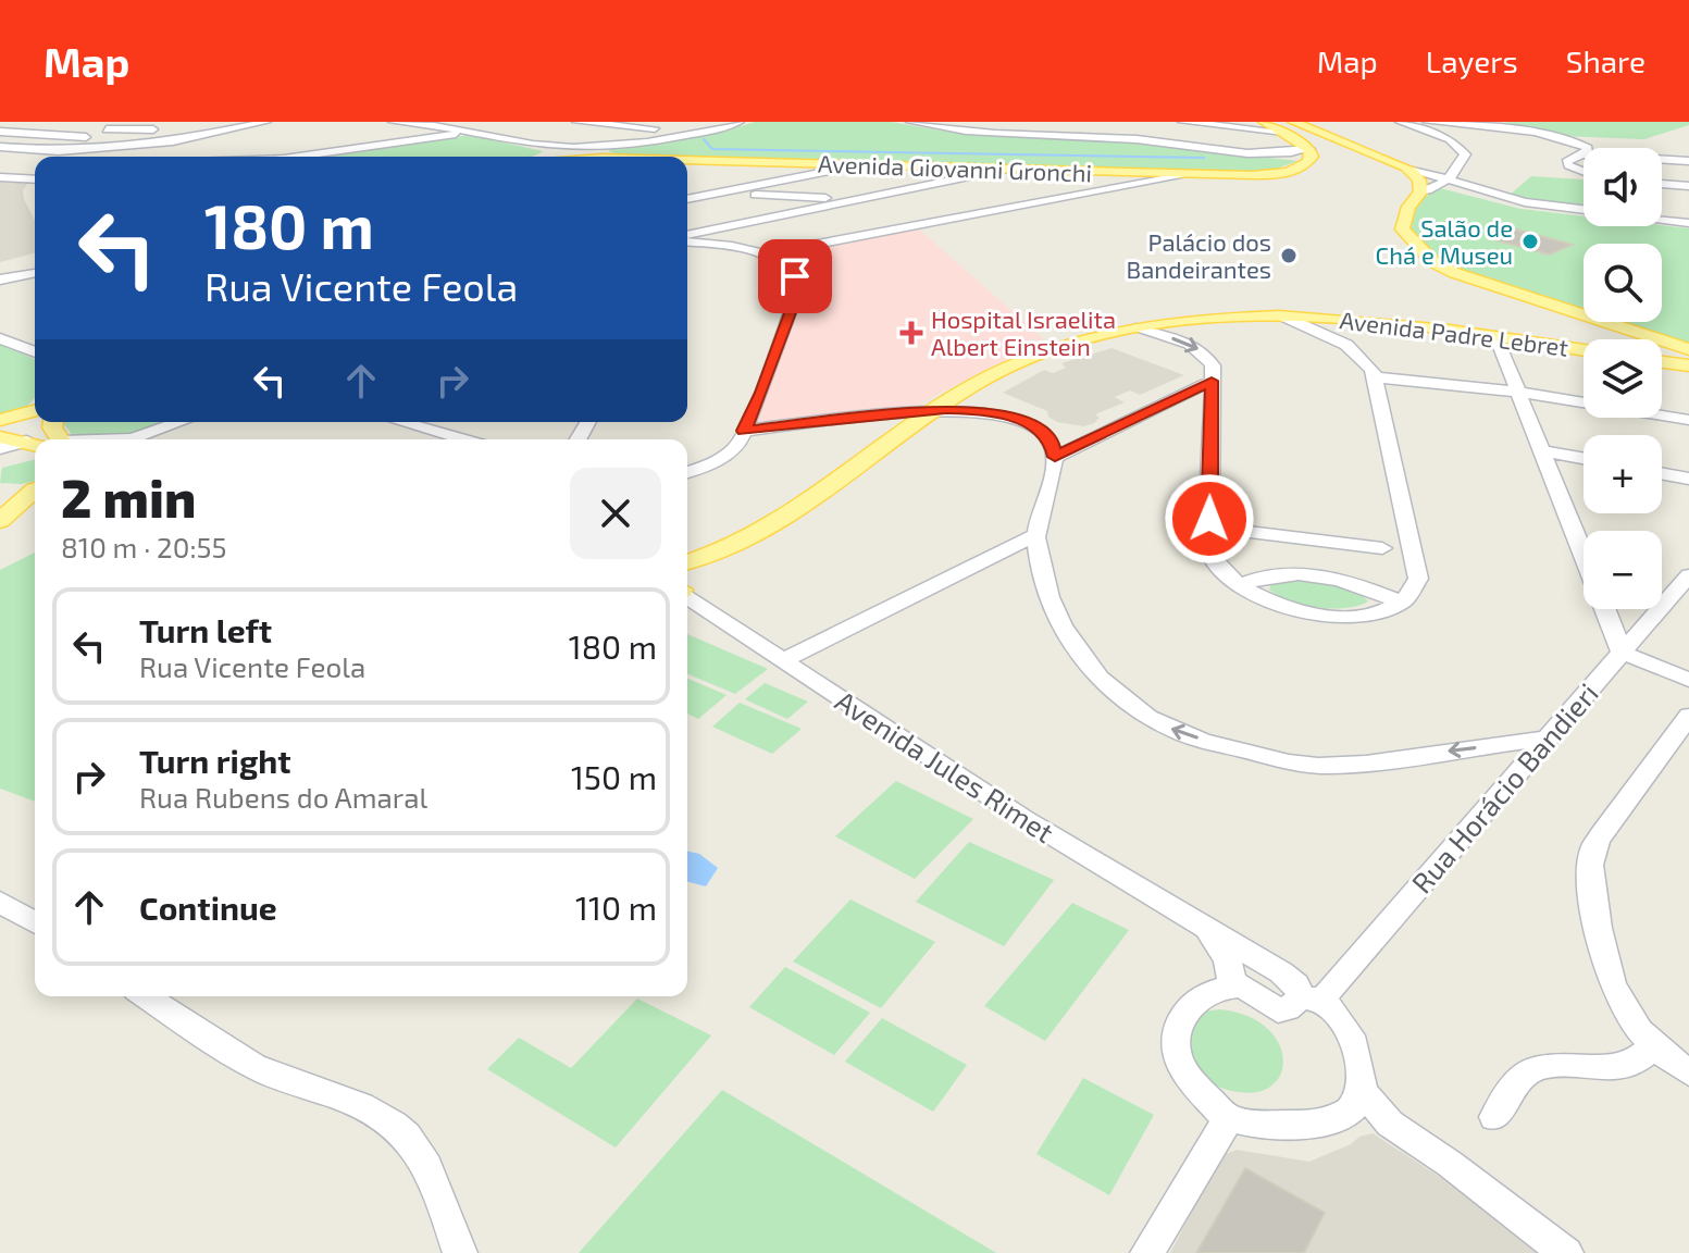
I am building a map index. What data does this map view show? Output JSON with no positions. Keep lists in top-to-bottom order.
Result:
{
  "streets": {
    "main road": ["Avenida Giovanni Gronchi", "Avenida Padre Lebret"],
    "street": ["Avenida Jules Rimet", "Rua Horácio Bandieri"]
  },
  "crossings": [
    ["Avenida Jules Rimet", "Rua Horácio Bandieri"]
  ],
  "places": {
    "other": ["Salão de Chá e Museu", "Palácio dos Bandeirantes"],
    "health": ["Hospital Israelita Albert Einstein"]
  },
  "page": {
    "header": "Map",
    "nav": ["Map", "Layers", "Share"],
    "map_buttons": ["+", "−"],
    "turn": ["180 m", "Rua Vicente Feola"],
    "heading": ["2 min", "810 m · 20:55"],
    "list": [
      {
        "name": "Turn left",
        "note": "Rua Vicente Feola",
        "value": "180 m"
      },
      {
        "name": "Turn right",
        "note": "Rua Rubens do Amaral",
        "value": "150 m"
      },
      {
        "name": "Continue",
        "value": "110 m"
      }
    ]
  }
}
